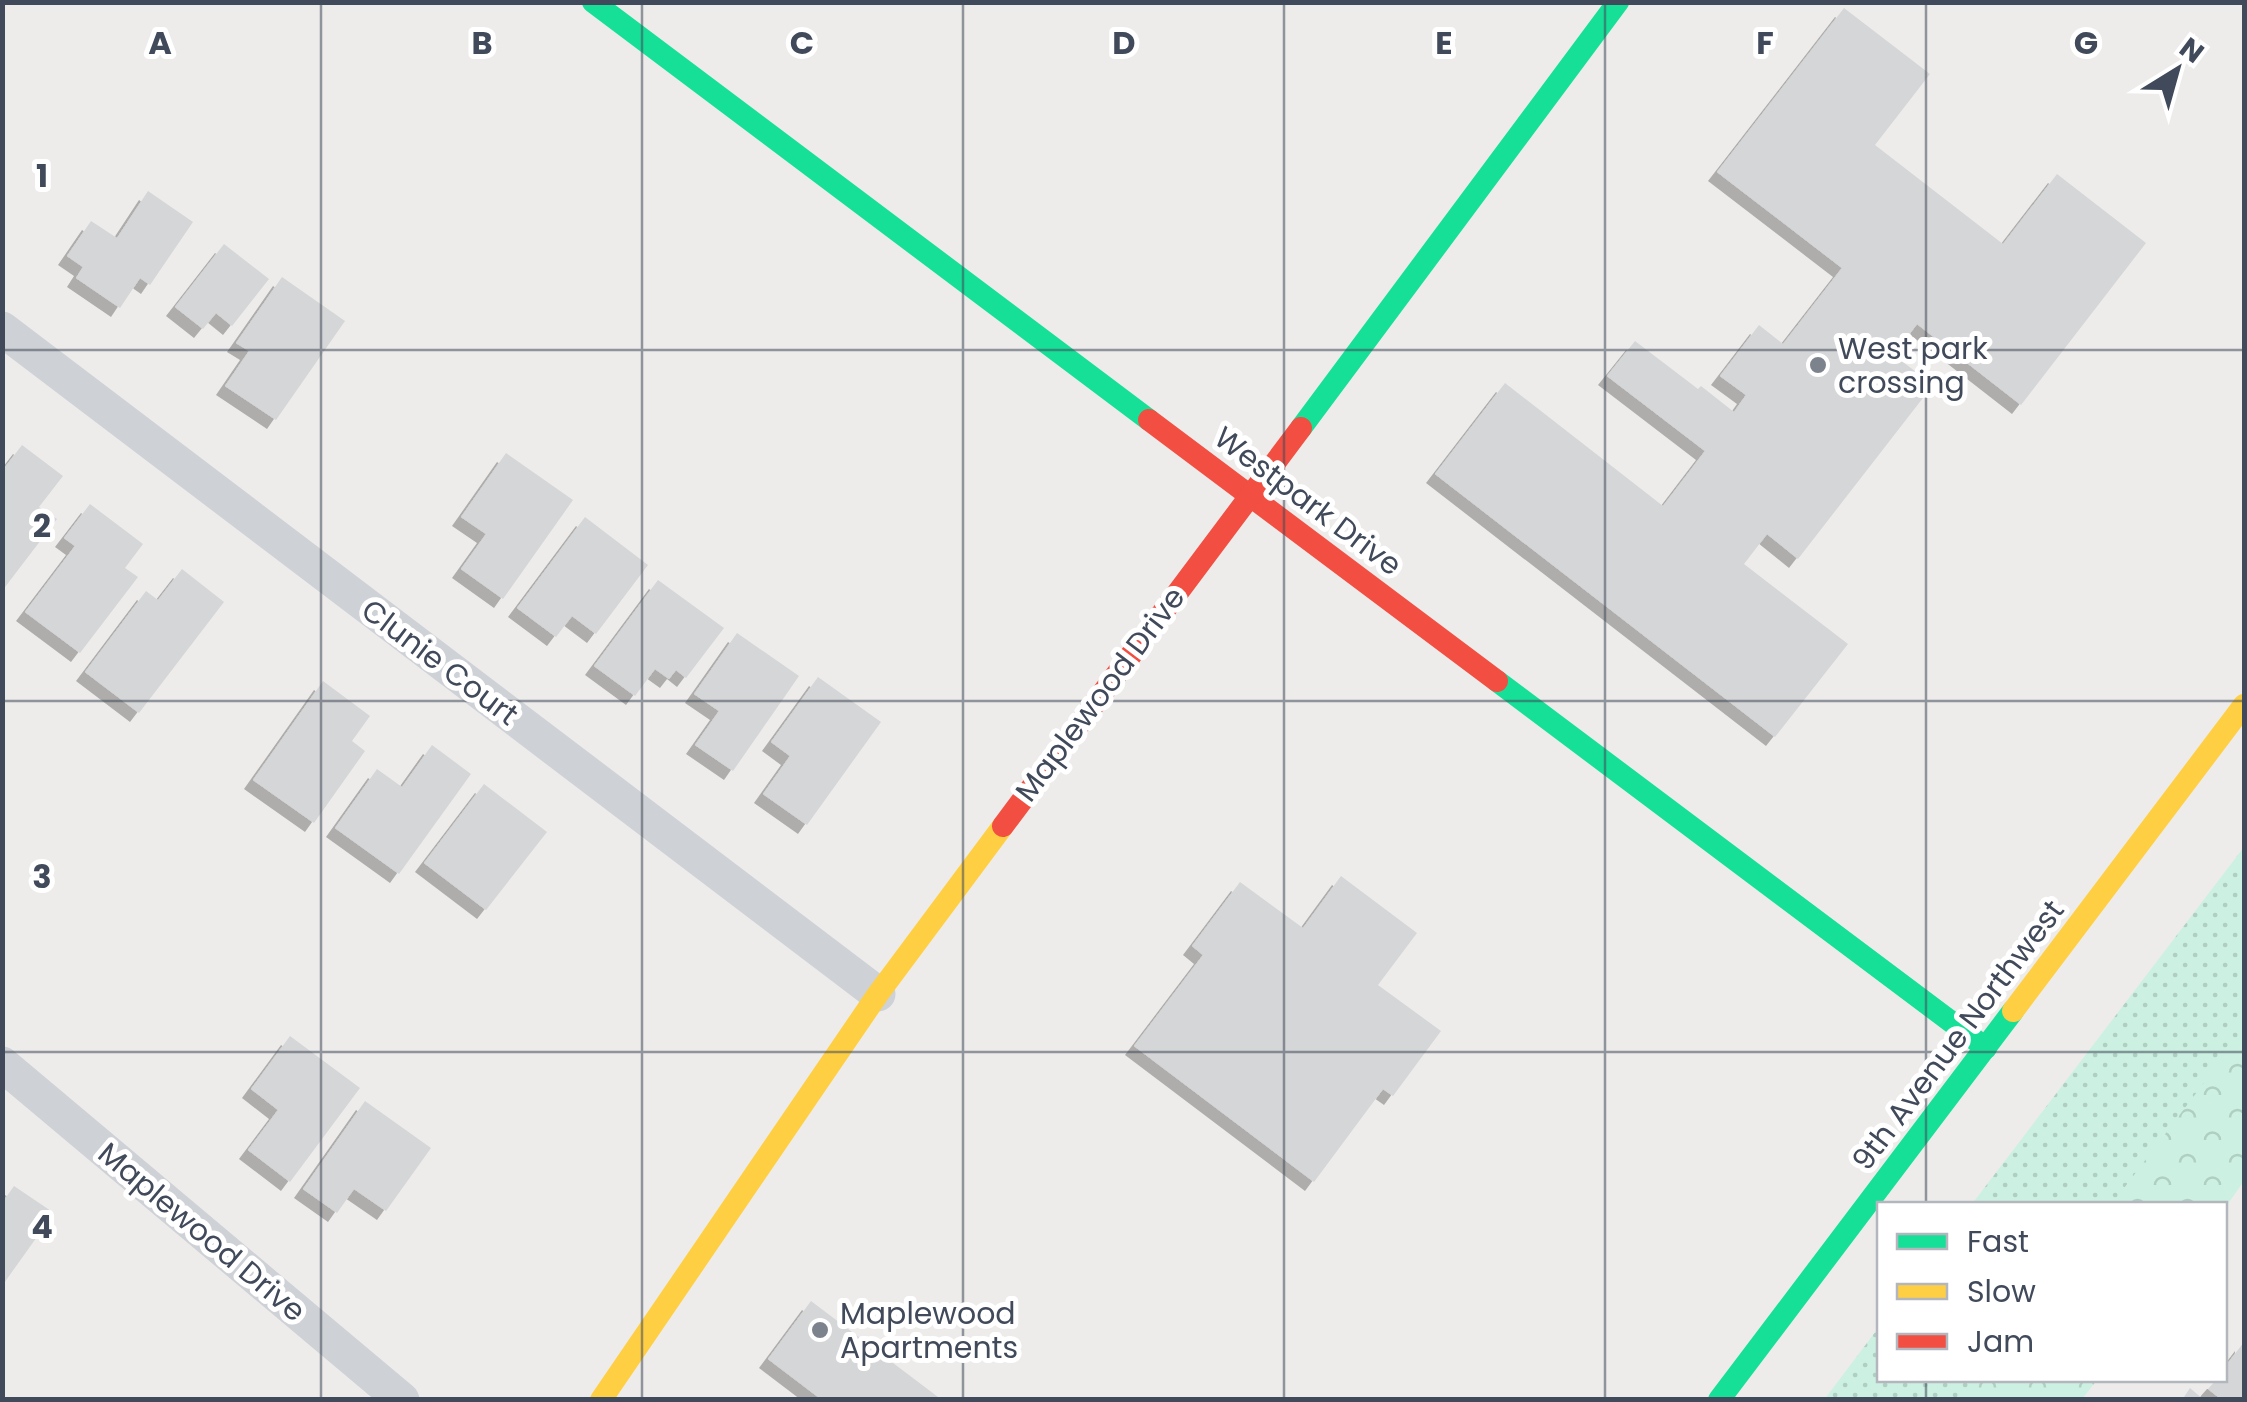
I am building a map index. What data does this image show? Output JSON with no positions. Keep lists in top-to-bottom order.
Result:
{
  "streets": {
    "street": [
      "Westpark Drive",
      "Clunie Court",
      "Maplewood Drive",
      "9th Avenue Northwest"
    ]
  },
  "crossings": [
    ["Westpark Drive", "Maplewood Drive"],
    ["Westpark Drive", "9th Avenue Northwest"],
    ["Clunie Court", "Maplewood Drive"]
  ],
  "places": ["West park crossing", "Maplewood Apartments"],
  "legend": ["Fast", "Slow", "Jam"],
  "north": "top right",
  "grid": {
    "columns": [
      "A",
      "B",
      "C",
      "D",
      "E",
      "F",
      "G"
    ],
    "rows": [
      "1",
      "2",
      "3",
      "4"
    ]
  }
}
